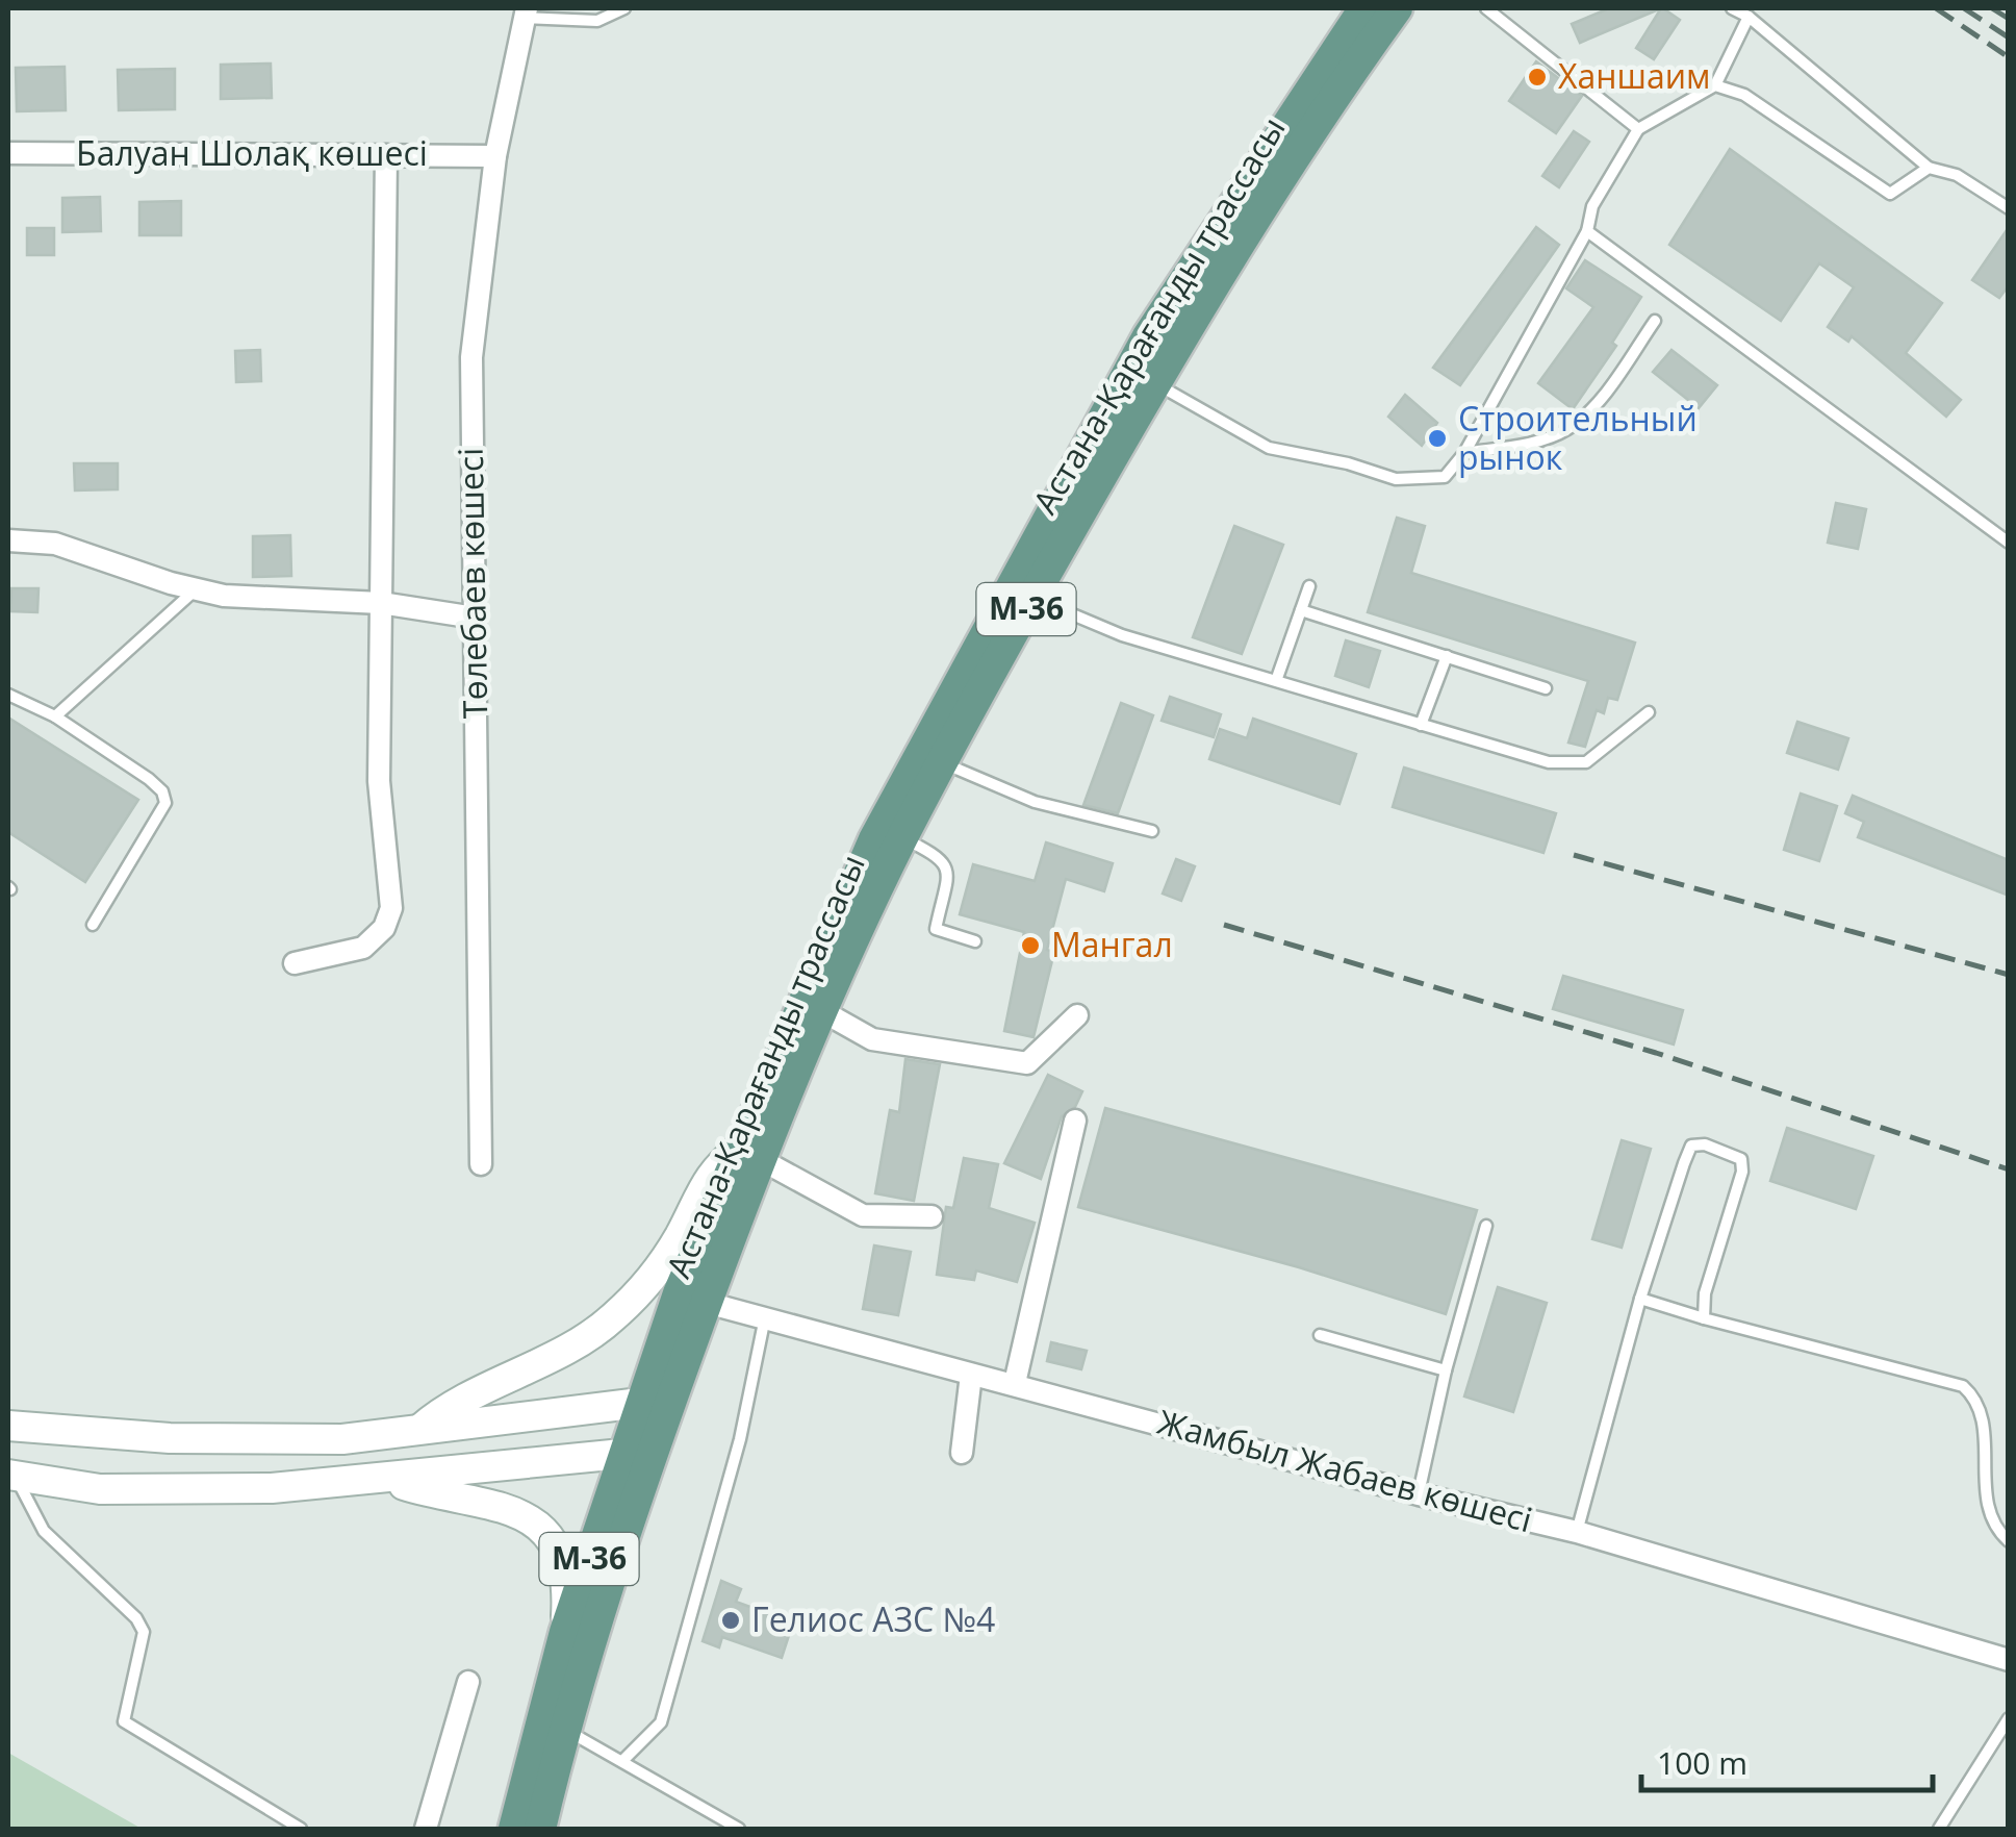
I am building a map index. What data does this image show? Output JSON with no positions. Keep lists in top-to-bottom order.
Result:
{
  "streets": {
    "main road": ["Астана-Қарағанды трассасы", "M-36"],
    "street": ["Балуан Шолақ көшесі", "Төлебаев көшесі", "Жамбыл Жабаев көшесі"]
  },
  "crossings": [
    ["Балуан Шолақ көшесі", "Төлебаев көшесі"],
    ["Астана-Қарағанды трассасы", "Жамбыл Жабаев көшесі"]
  ],
  "places": [
    "Ханшаим",
    "Строительный рынок",
    "Мангал",
    "Гелиос АЗС №4"
  ],
  "scale_bar": "100 m"
}
